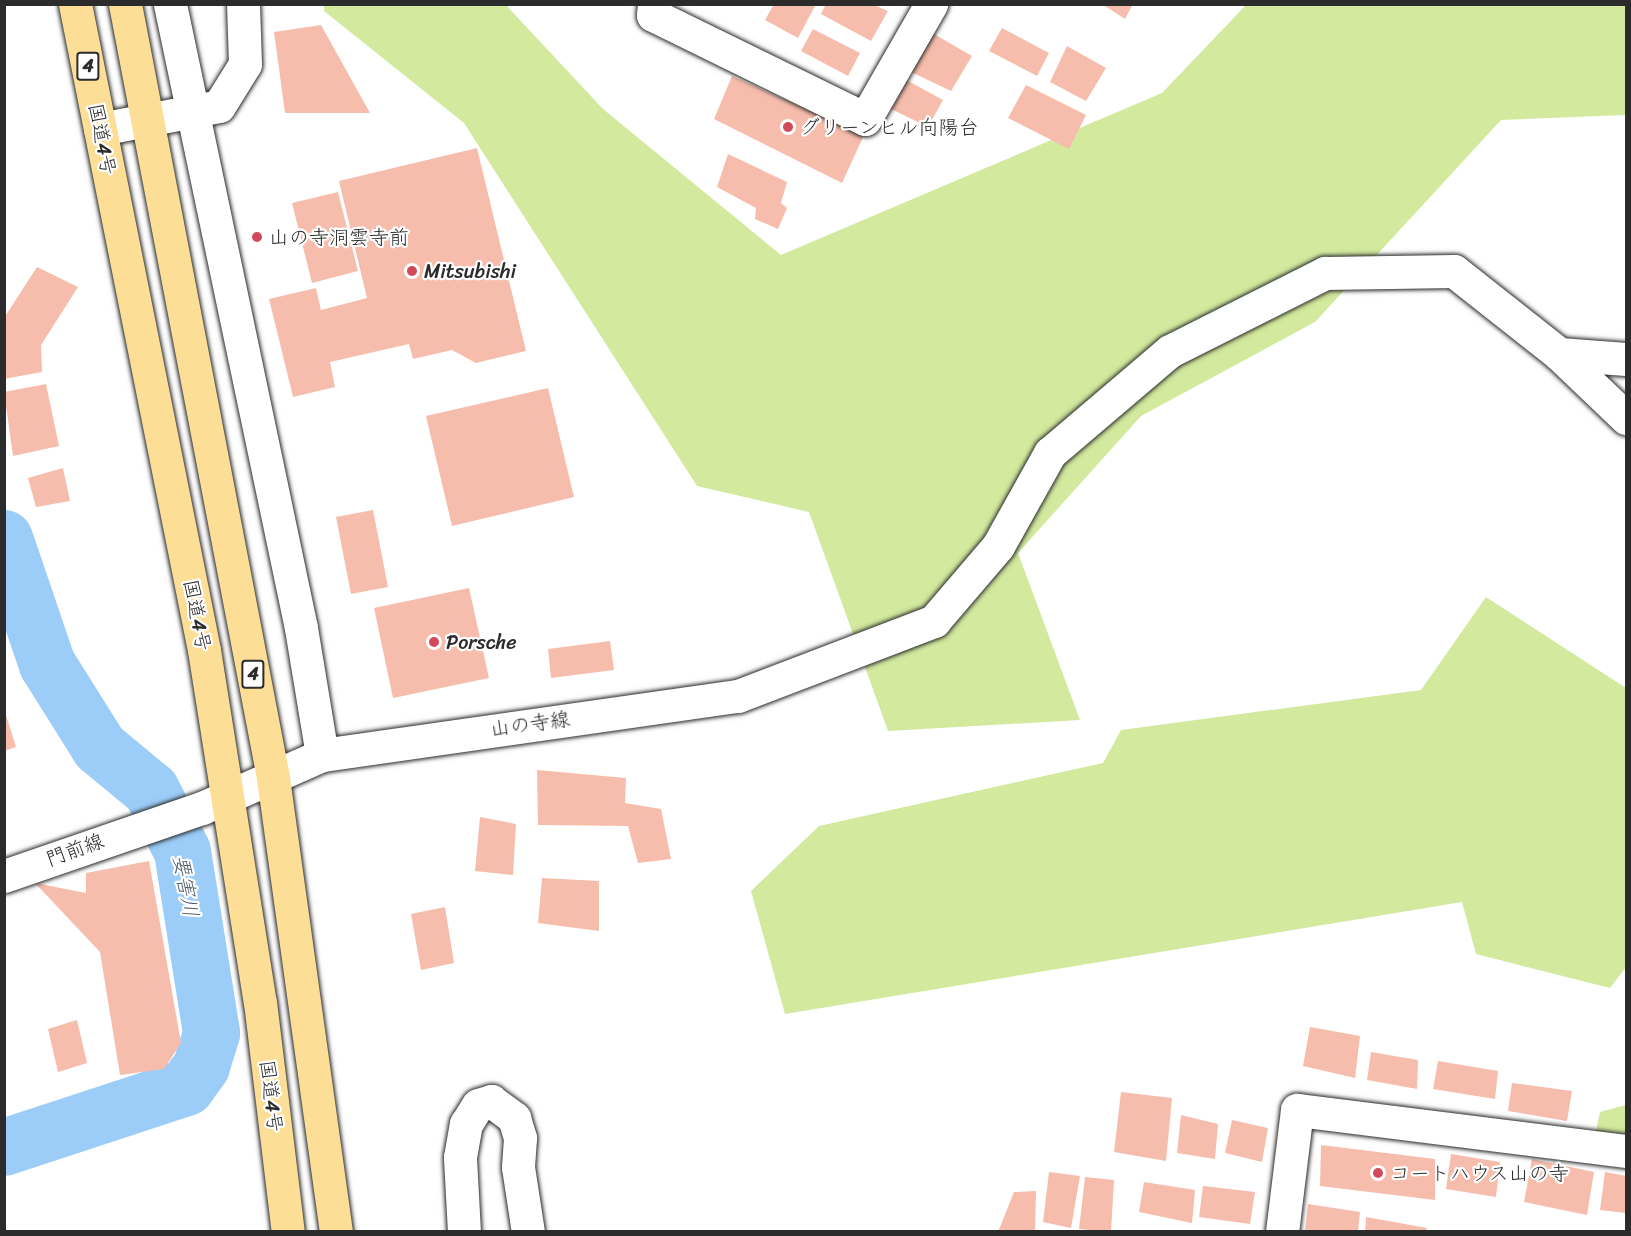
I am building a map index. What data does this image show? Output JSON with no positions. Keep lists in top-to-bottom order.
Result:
{
  "streets": {
    "highway": ["4", "国道4号"],
    "street": ["山の寺線", "門前線"]
  },
  "crossings": [
    ["4", "山の寺線"],
    ["国道4号", "山の寺線"],
    ["国道4号", "門前線"],
    ["山の寺線", "門前線"]
  ],
  "water": ["要害川"],
  "places": [
    "グリーンヒル向陽台",
    "山の寺洞雲寺前",
    "Mitsubishi",
    "Porsche",
    "コートハウス山の寺"
  ]
}
